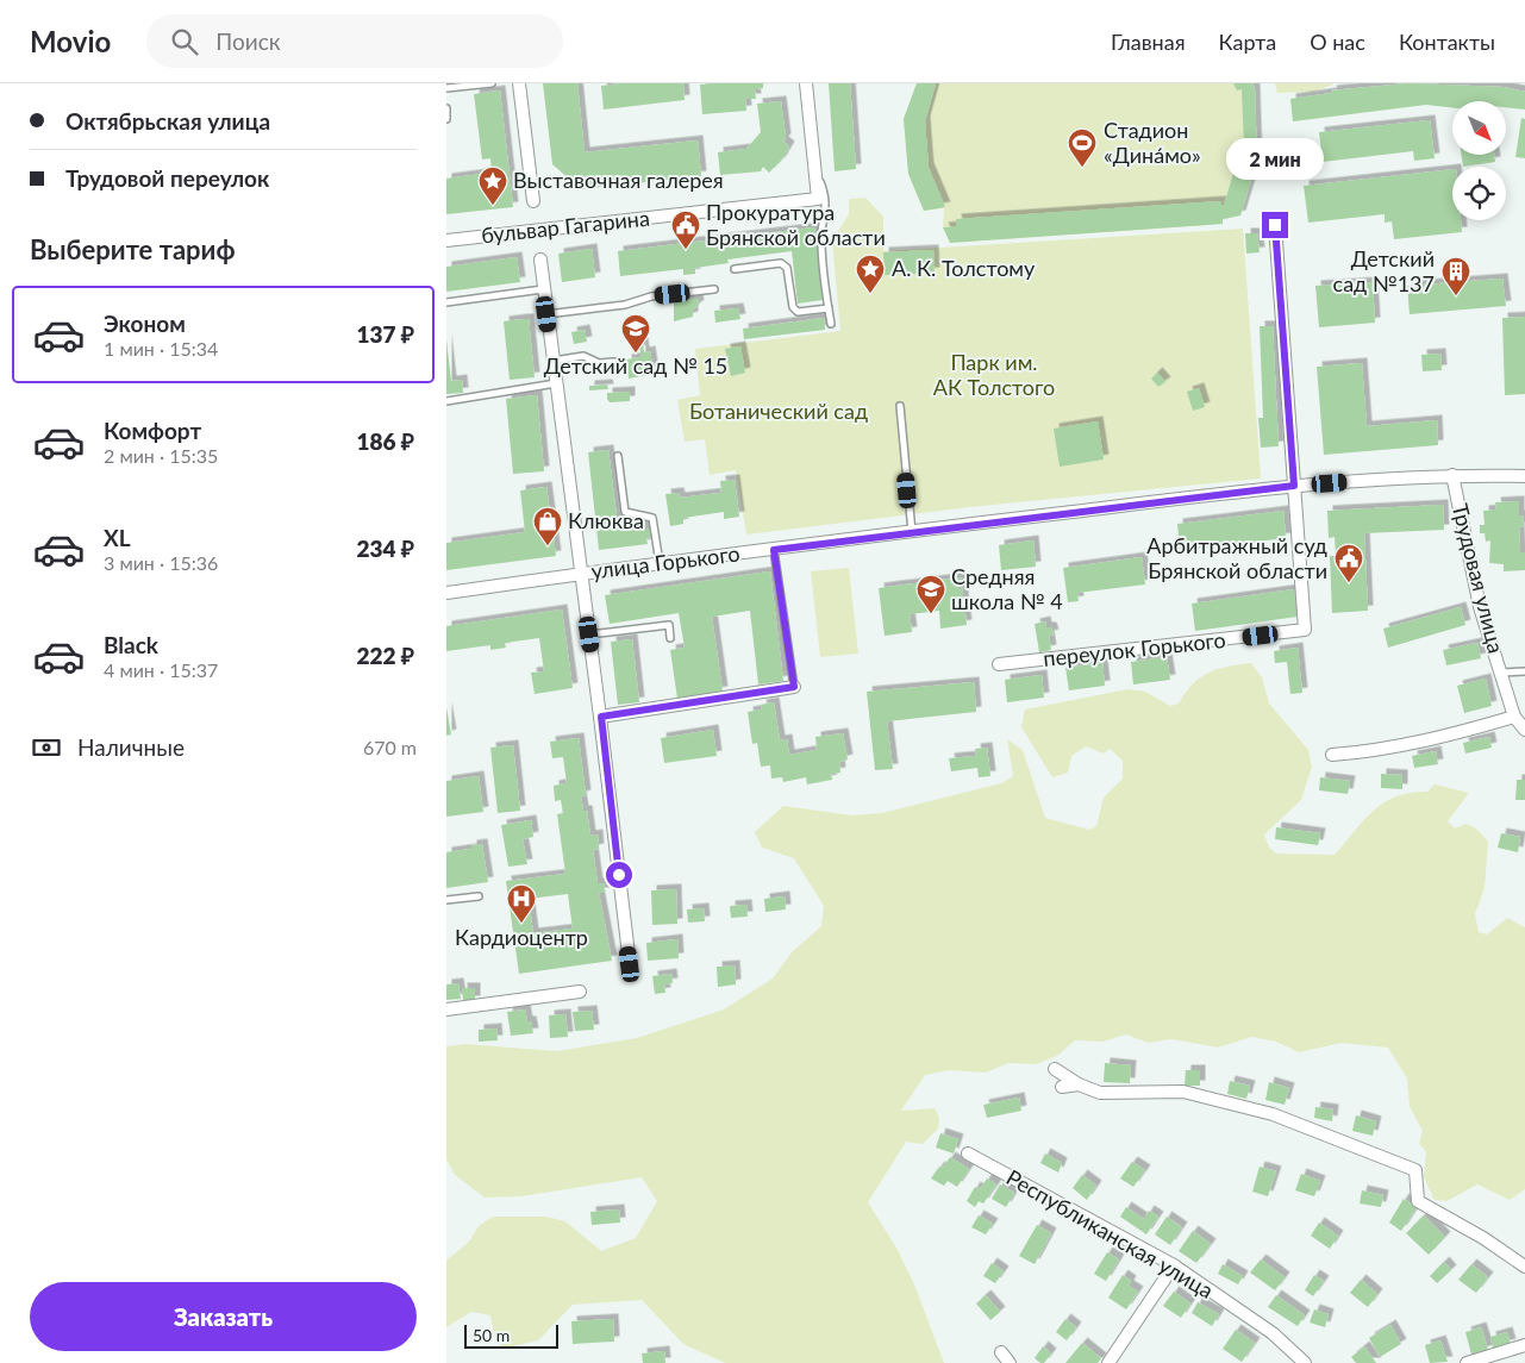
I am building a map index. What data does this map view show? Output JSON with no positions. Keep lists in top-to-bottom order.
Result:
{
  "streets": {
    "street": [
      "бульвар Гагарина",
      "улица Горького",
      "Трудовая улица",
      "переулок Горького",
      "Республиканская улица"
    ]
  },
  "crossings": [
    ["улица Горького", "Трудовая улица"],
    ["улица Горького", "переулок Горького"]
  ],
  "parks": ["Парк им. АК Толстого", "Ботанический сад"],
  "places": {
    "sports": ["Стадион «Дина́мо»"],
    "place": ["Выставочная галерея", "А. К. Толстому"],
    "public building": ["Прокуратура Брянской области", "Арбитражный суд Брянской области"],
    "building": ["Детский сад №137"],
    "school or university": ["Детский сад № 15", "Средняя школа № 4"],
    "shop": ["Клюква"],
    "hospital": ["Кардиоцентр"]
  },
  "scale_bar": "50 m",
  "north": "bottom right",
  "page": {
    "header": "Movio",
    "search": "Поиск",
    "nav": [
      "Главная",
      "Карта",
      "О нас",
      "Контакты"
    ],
    "banner": ["Октябрьская улица", "Трудовой переулок"],
    "bubble": "2 мин",
    "heading": "Выберите тариф",
    "list": [
      {
        "name": "Эконом",
        "note": "1 мин · 15:34",
        "value": "137 ₽"
      },
      {
        "name": "Комфорт",
        "note": "2 мин · 15:35",
        "value": "186 ₽"
      },
      {
        "name": "XL",
        "note": "3 мин · 15:36",
        "value": "234 ₽"
      },
      {
        "name": "Black",
        "note": "4 мин · 15:37",
        "value": "222 ₽"
      }
    ],
    "pay": ["Наличные", "670 m"],
    "buttons": "Заказать",
    "scale": "50 m"
  }
}
